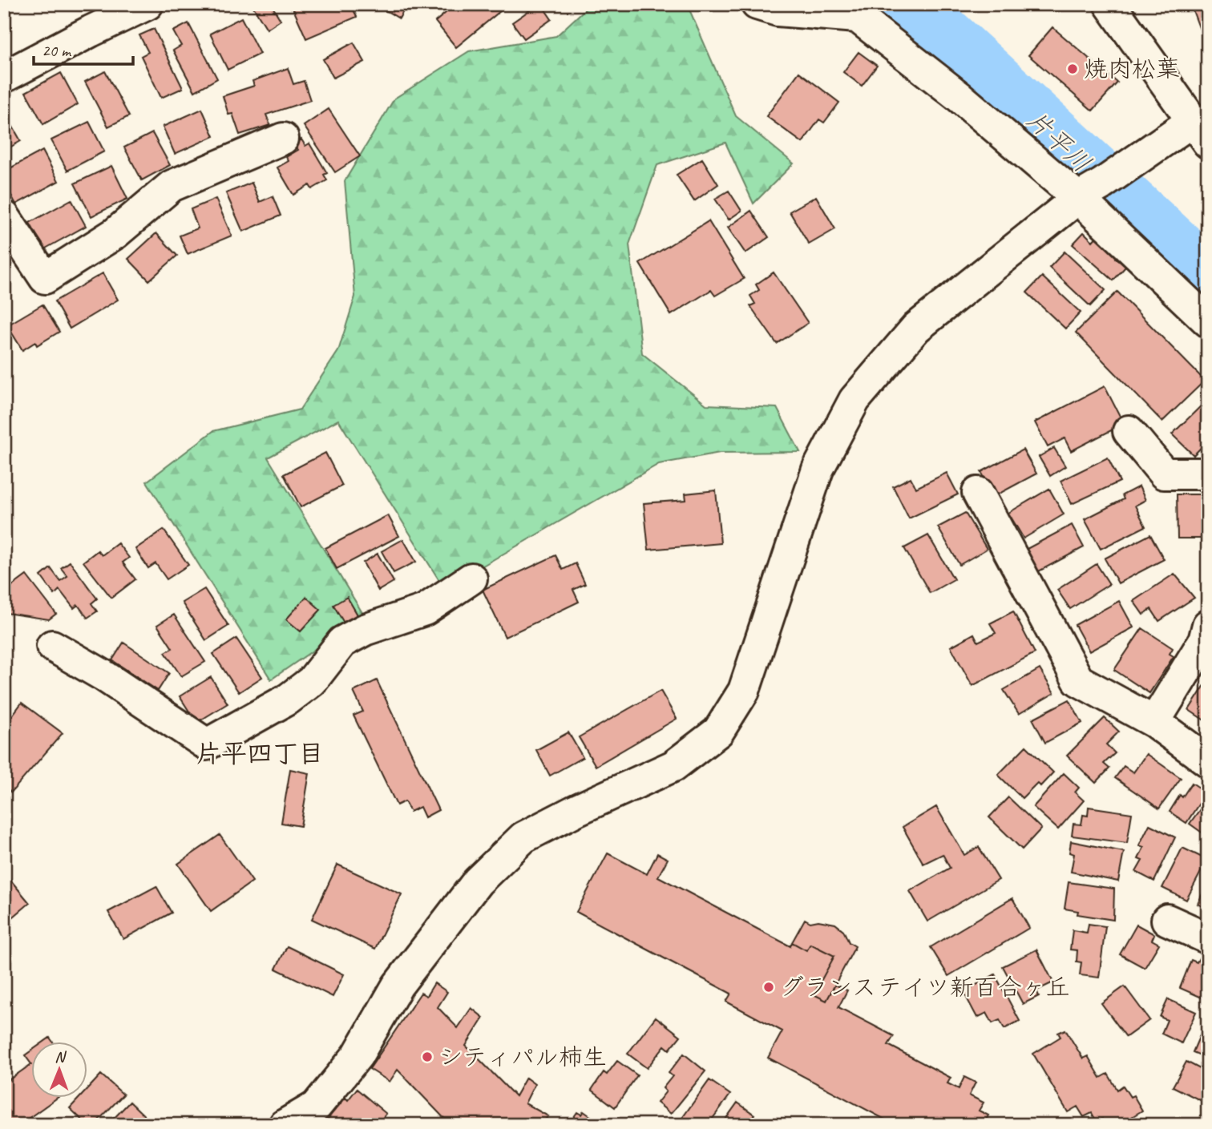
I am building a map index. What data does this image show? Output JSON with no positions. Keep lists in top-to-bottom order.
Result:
{
  "districts": ["片平四丁目"],
  "water": ["片平川"],
  "places": ["焼肉松葉", "グランステイツ新百合ヶ丘", "シティパル柿生"],
  "scale_bar": "20 m",
  "north": "top"
}
